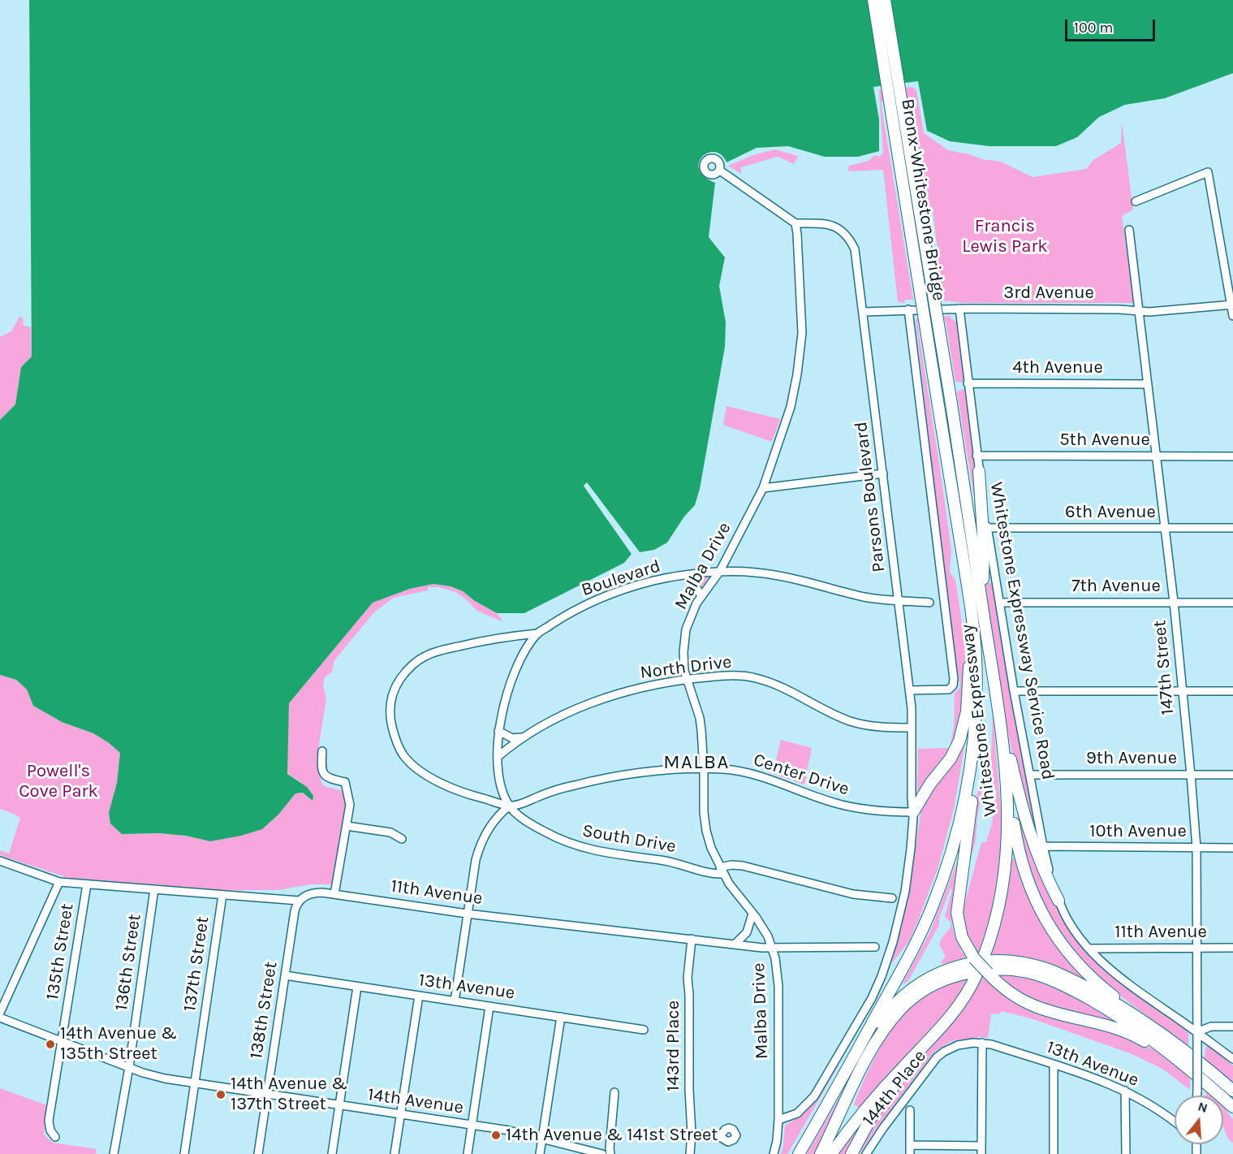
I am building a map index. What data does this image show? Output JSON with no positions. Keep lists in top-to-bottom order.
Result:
{
  "streets": {
    "highway": ["Bronx-Whitestone Bridge", "Whitestone Expressway"],
    "street": [
      "3rd Avenue",
      "4th Avenue",
      "5th Avenue",
      "Parsons Boulevard",
      "6th Avenue",
      "Malba Drive",
      "Boulevard",
      "7th Avenue",
      "Whitestone Expressway Service Road",
      "North Drive",
      "147th Street",
      "9th Avenue",
      "Center Drive",
      "10th Avenue",
      "South Drive",
      "11th Avenue",
      "135th Street",
      "136th Street",
      "137th Street",
      "13th Avenue",
      "138th Street",
      "143rd Place",
      "144th Place",
      "14th Avenue"
    ]
  },
  "crossings": [
    ["Bronx-Whitestone Bridge", "Whitestone Expressway"],
    ["3rd Avenue", "Parsons Boulevard"],
    ["3rd Avenue", "Whitestone Expressway Service Road"],
    ["3rd Avenue", "147th Street"],
    ["4th Avenue", "Whitestone Expressway Service Road"],
    ["4th Avenue", "147th Street"],
    ["5th Avenue", "Whitestone Expressway Service Road"],
    ["5th Avenue", "147th Street"],
    ["Parsons Boulevard", "Malba Drive"],
    ["Parsons Boulevard", "Boulevard"],
    ["Parsons Boulevard", "North Drive"],
    ["Parsons Boulevard", "Center Drive"],
    ["6th Avenue", "Whitestone Expressway Service Road"],
    ["6th Avenue", "147th Street"],
    ["Malba Drive", "Boulevard"],
    ["Malba Drive", "North Drive"],
    ["Malba Drive", "Center Drive"],
    ["Malba Drive", "South Drive"],
    ["Malba Drive", "11th Avenue"],
    ["Boulevard", "North Drive"],
    ["Boulevard", "Center Drive"],
    ["Boulevard", "South Drive"],
    ["7th Avenue", "Whitestone Expressway Service Road"],
    ["7th Avenue", "147th Street"],
    ["Whitestone Expressway Service Road", "147th Street"],
    ["Whitestone Expressway Service Road", "9th Avenue"],
    ["Whitestone Expressway Service Road", "10th Avenue"],
    ["Whitestone Expressway Service Road", "11th Avenue"],
    ["147th Street", "9th Avenue"],
    ["147th Street", "10th Avenue"],
    ["147th Street", "11th Avenue"],
    ["Center Drive", "South Drive"],
    ["11th Avenue", "135th Street"],
    ["11th Avenue", "136th Street"],
    ["11th Avenue", "137th Street"],
    ["11th Avenue", "138th Street"],
    ["11th Avenue", "143rd Place"],
    ["135th Street", "14th Avenue"],
    ["136th Street", "14th Avenue"],
    ["137th Street", "14th Avenue"],
    ["13th Avenue", "138th Street"],
    ["13th Avenue", "144th Place"],
    ["138th Street", "14th Avenue"]
  ],
  "districts": ["MALBA"],
  "parks": ["Francis Lewis Park", "Powell's Cove Park"],
  "places": ["14th Avenue & 135th Street", "14th Avenue & 137th Street", "14th Avenue & 141st Street"],
  "scale_bar": "100 m",
  "north": "top"
}
